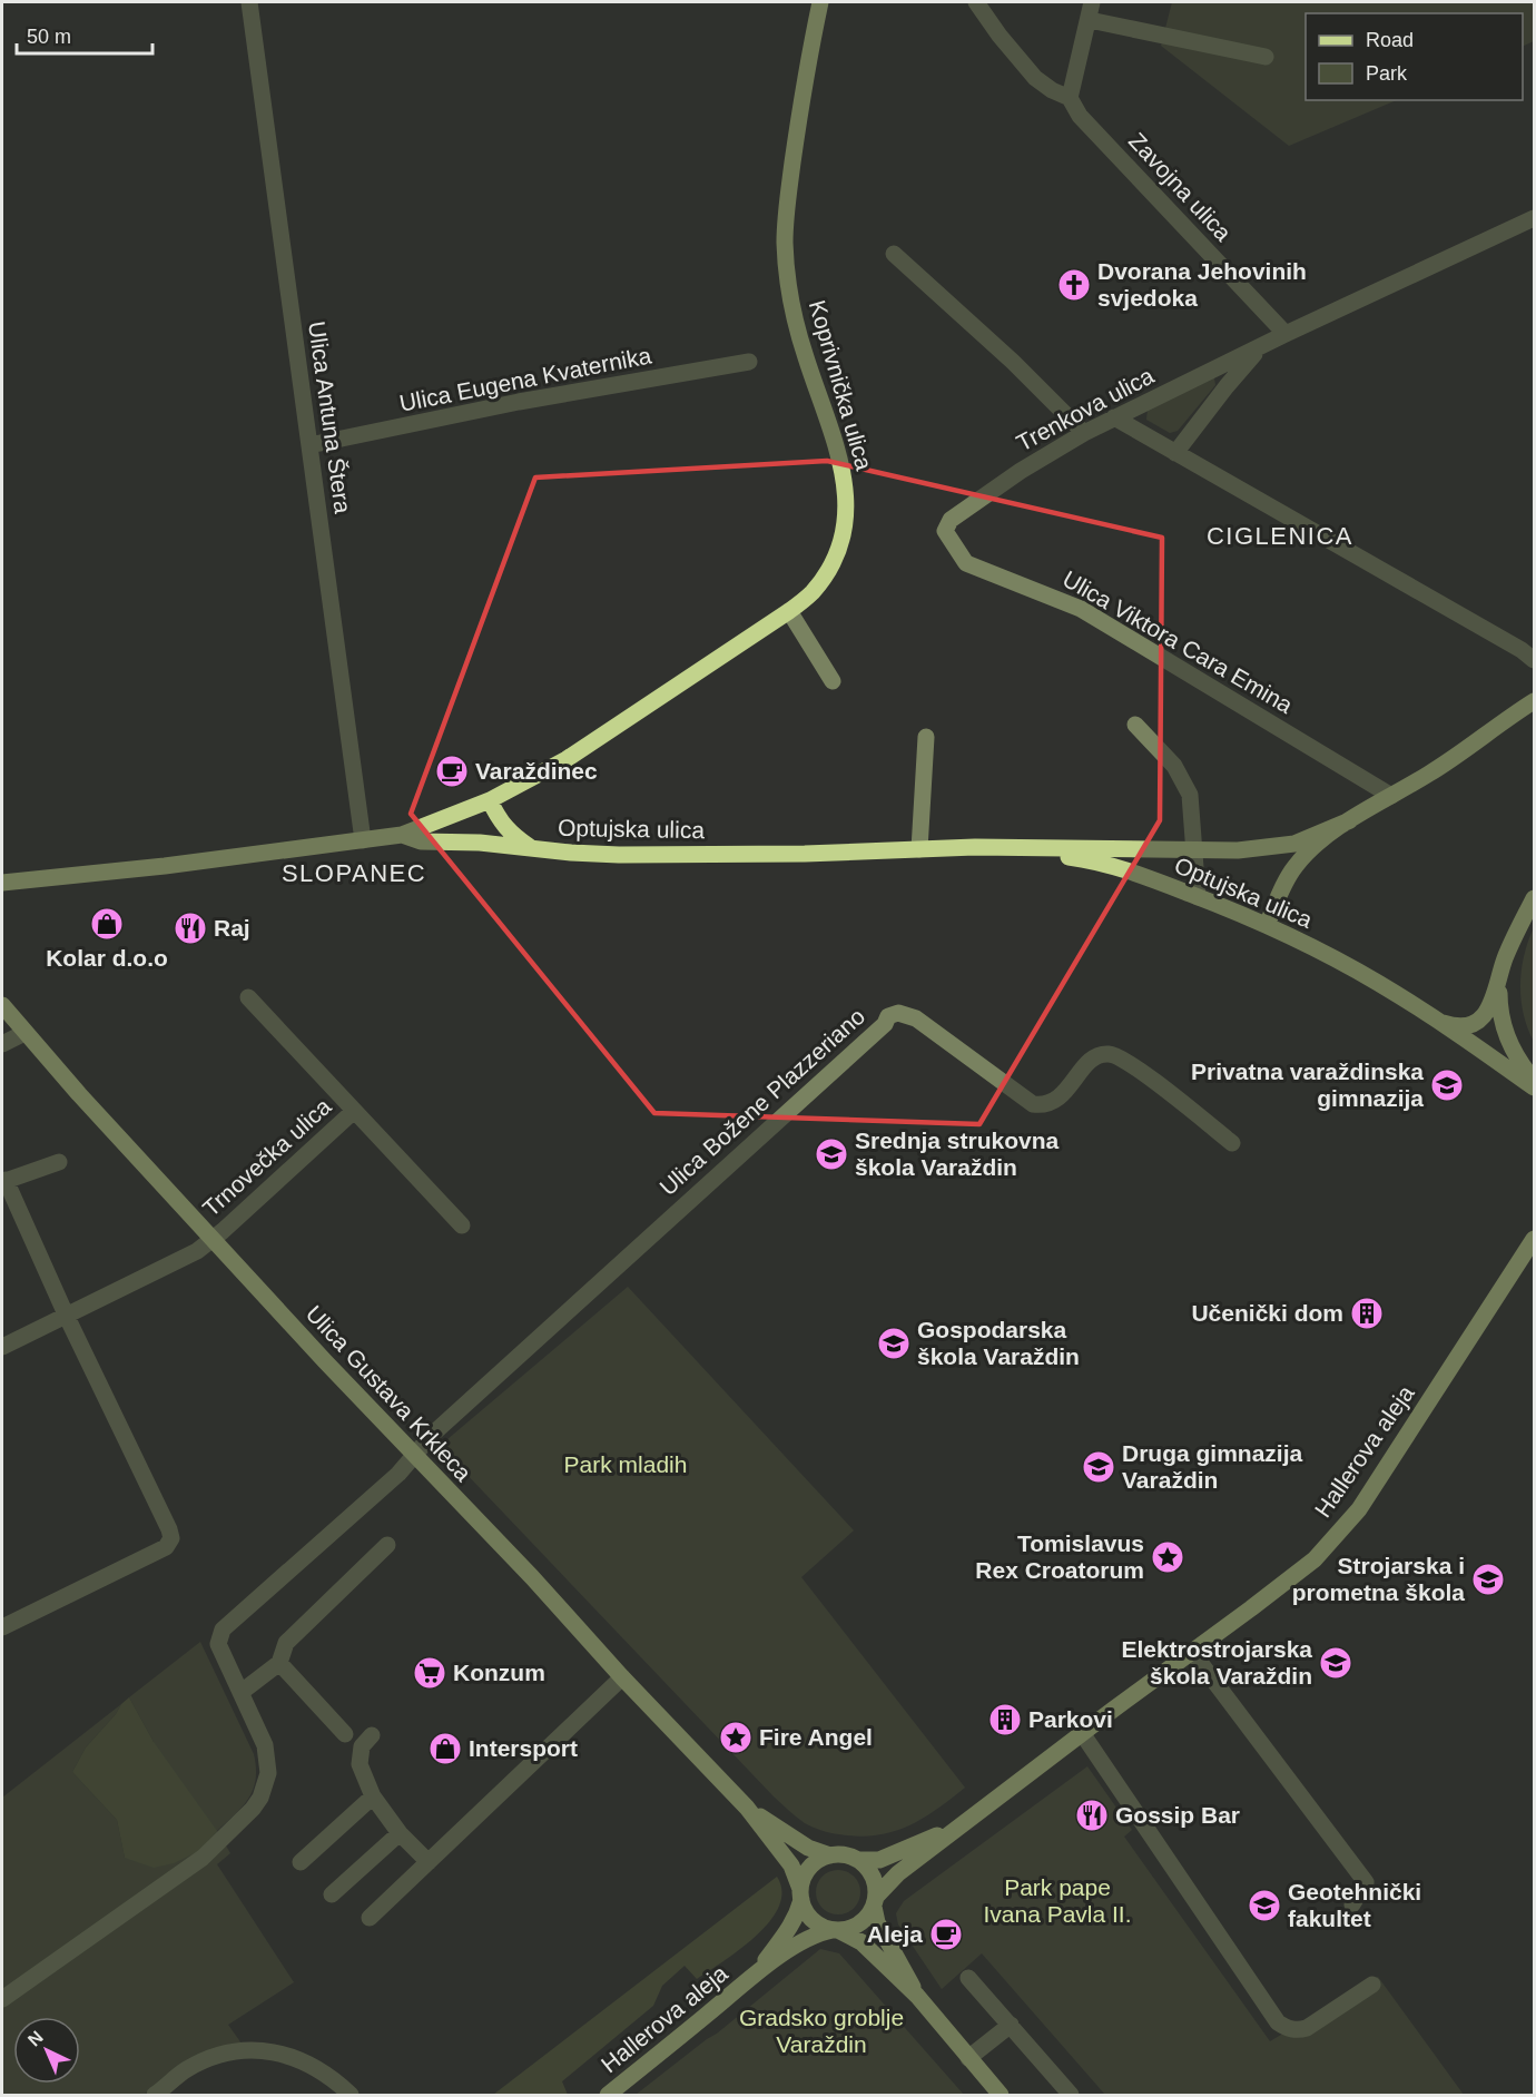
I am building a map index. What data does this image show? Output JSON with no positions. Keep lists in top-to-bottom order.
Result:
{
  "streets": {
    "main road": [
      "Koprivnička ulica",
      "Optujska ulica",
      "Ulica Gustava Krkleca",
      "Hallerova aleja"
    ],
    "street": [
      "Zavojna ulica",
      "Ulica Eugena Kvaternika",
      "Trenkova ulica",
      "Ulica Antuna Štera",
      "Ulica Viktora Cara Emina",
      "Ulica Božene Plazzeriano",
      "Trnovečka ulica"
    ]
  },
  "crossings": [
    ["Zavojna ulica", "Trenkova ulica"],
    ["Ulica Eugena Kvaternika", "Ulica Antuna Štera"],
    ["Koprivnička ulica", "Optujska ulica"],
    ["Trenkova ulica", "Ulica Viktora Cara Emina"],
    ["Ulica Božene Plazzeriano", "Ulica Gustava Krkleca"],
    ["Trnovečka ulica", "Ulica Gustava Krkleca"],
    ["Ulica Gustava Krkleca", "Hallerova aleja"]
  ],
  "districts": ["CIGLENICA", "SLOPANEC"],
  "parks": ["Park mladih", "Park pape Ivana Pavla II.", "Gradsko groblje Varaždin"],
  "places": {
    "church": ["Dvorana Jehovinih svjedoka"],
    "cafe": ["Varaždinec", "Aleja"],
    "shop": ["Kolar d.o.o", "Intersport"],
    "restaurant": ["Raj", "Gossip Bar"],
    "school or university": [
      "Privatna varaždinska gimnazija",
      "Srednja strukovna škola Varaždin",
      "Gospodarska škola Varaždin",
      "Druga gimnazija Varaždin",
      "Strojarska i prometna škola",
      "Elektrostrojarska škola Varaždin",
      "Geotehnički fakultet"
    ],
    "building": ["Učenički dom", "Parkovi"],
    "place": ["Tomislavus Rex Croatorum", "Fire Angel"],
    "supermarket": ["Konzum"]
  },
  "legend": ["Road", "Park"],
  "scale_bar": "50 m",
  "north": "top left"
}
